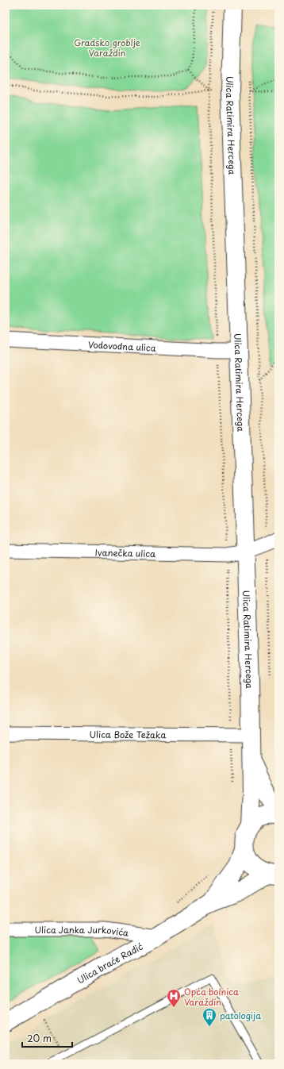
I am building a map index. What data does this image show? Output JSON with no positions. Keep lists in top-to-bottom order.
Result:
{
  "streets": {
    "main road": ["Ulica Ratimira Hercega", "Ulica braće Radić"],
    "street": [
      "Vodovodna ulica",
      "Ivanečka ulica",
      "Ulica Bože Težaka",
      "Ulica Janka Jurkovića"
    ]
  },
  "crossings": [
    ["Ulica Ratimira Hercega", "Vodovodna ulica"],
    ["Ulica Ratimira Hercega", "Ivanečka ulica"],
    ["Ulica Ratimira Hercega", "Ulica Bože Težaka"],
    ["Ulica Ratimira Hercega", "Ulica braće Radić"],
    ["Ulica Janka Jurkovića", "Ulica braće Radić"]
  ],
  "parks": ["Gradsko groblje Varaždin"],
  "places": {
    "hospital": ["Opća bolnica Varaždin"],
    "building": ["patologija"]
  },
  "scale_bar": "20 m"
}
